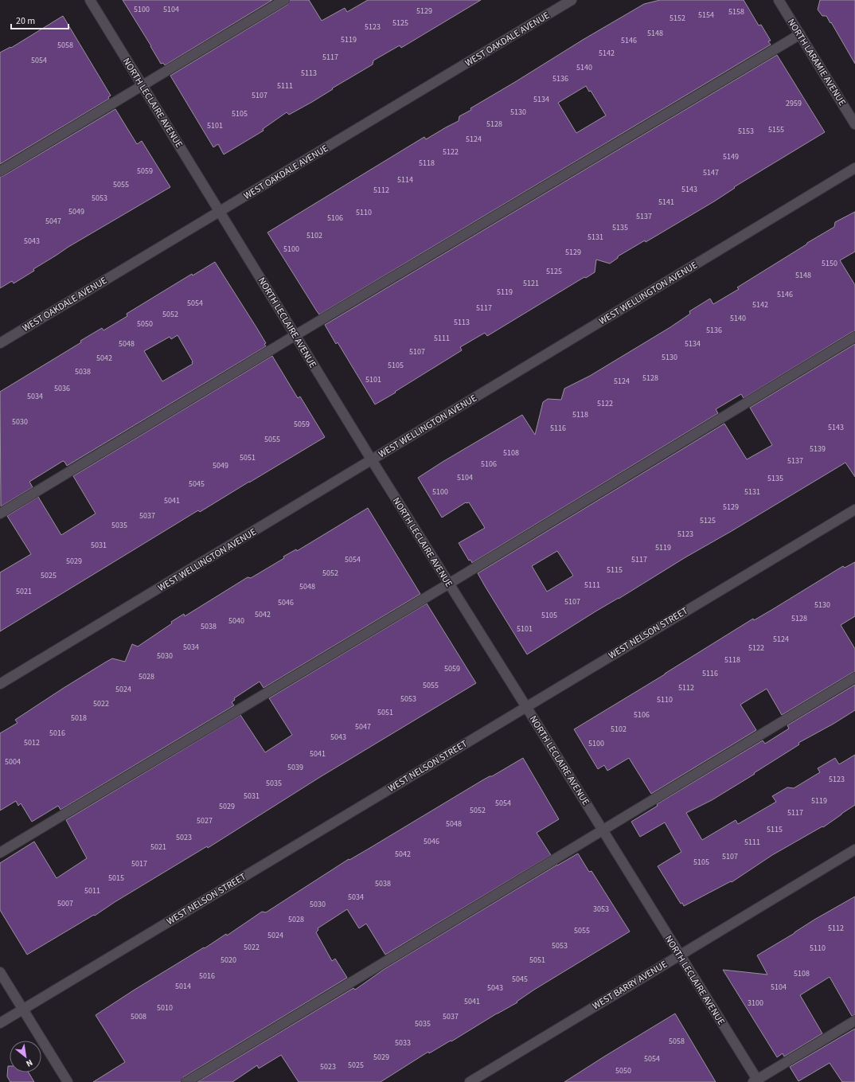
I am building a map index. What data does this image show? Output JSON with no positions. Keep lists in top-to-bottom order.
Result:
{
  "streets": {
    "street": [
      "WEST OAKDALE AVENUE",
      "NORTH LARAMIE AVENUE",
      "NORTH LECLAIRE AVENUE",
      "WEST WELLINGTON AVENUE",
      "WEST NELSON STREET",
      "WEST BARRY AVENUE"
    ]
  },
  "crossings": [
    ["WEST OAKDALE AVENUE", "NORTH LECLAIRE AVENUE"],
    ["NORTH LECLAIRE AVENUE", "WEST WELLINGTON AVENUE"],
    ["NORTH LECLAIRE AVENUE", "WEST NELSON STREET"],
    ["NORTH LECLAIRE AVENUE", "WEST BARRY AVENUE"]
  ],
  "house_numbers": [
    "5100",
    "5104",
    "5129",
    "5158",
    "5154",
    "5152",
    "5125",
    "5123",
    "5148",
    "5119",
    "5146",
    "5058",
    "5142",
    "5117",
    "5054",
    "5140",
    "5113",
    "5136",
    "5111",
    "5107",
    "5134",
    "2959",
    "5130",
    "5105",
    "5128",
    "5101",
    "5155",
    "5153",
    "5124",
    "5122",
    "5149",
    "5118",
    "5059",
    "5147",
    "5114",
    "5055",
    "5143",
    "5112",
    "5053",
    "5141",
    "5049",
    "5110",
    "5137",
    "5106",
    "5047",
    "5135",
    "5102",
    "5131",
    "5043",
    "5100",
    "5129",
    "5150",
    "5125",
    "5148",
    "5121",
    "5119",
    "5146",
    "5054",
    "5142",
    "5117",
    "5052",
    "5140",
    "5113",
    "5050",
    "5136",
    "5111",
    "5048",
    "5134",
    "5107",
    "5130",
    "5042",
    "5105",
    "5038",
    "5128",
    "5101",
    "5124",
    "5036",
    "5034",
    "5122",
    "5118",
    "5030",
    "5059",
    "5143",
    "5116",
    "5055",
    "5139",
    "5108",
    "5051",
    "5137",
    "5106",
    "5049",
    "5104",
    "5135",
    "5045",
    "5100",
    "5131",
    "5041",
    "5129",
    "5037",
    "5125",
    "5035",
    "5123",
    "5031",
    "5119",
    "5054",
    "5117",
    "5029",
    "5115",
    "5052",
    "5025",
    "5111",
    "5048",
    "5021",
    "5107",
    "5046",
    "5130",
    "5042",
    "5105",
    "5128",
    "5040",
    "5038",
    "5101",
    "5124",
    "5034",
    "5122",
    "5030",
    "5118",
    "5059",
    "5116",
    "5028",
    "5055",
    "5112",
    "5024",
    "5053",
    "5110",
    "5022",
    "5051",
    "5106",
    "5018",
    "5047",
    "5102",
    "5016",
    "5043",
    "5012",
    "5100",
    "5041",
    "5004",
    "5039",
    "5123",
    "5035",
    "5031",
    "5119",
    "5054",
    "5029",
    "5052",
    "5117",
    "5027",
    "5048",
    "5115",
    "5023",
    "5046",
    "5111",
    "5021",
    "5042",
    "5107",
    "5105",
    "5017",
    "5015",
    "5038",
    "5011",
    "5034",
    "5007",
    "5030",
    "3053",
    "5028",
    "5112",
    "5055",
    "5024",
    "5053",
    "5022",
    "5110",
    "5020",
    "5051",
    "5108",
    "5016",
    "5045",
    "5014",
    "5104",
    "5043",
    "5041",
    "3100",
    "5010",
    "5008",
    "5037",
    "5035",
    "5058",
    "5033",
    "5029",
    "5054",
    "5025",
    "5023",
    "5050"
  ],
  "scale_bar": "20 m",
  "north": "bottom right"
}
